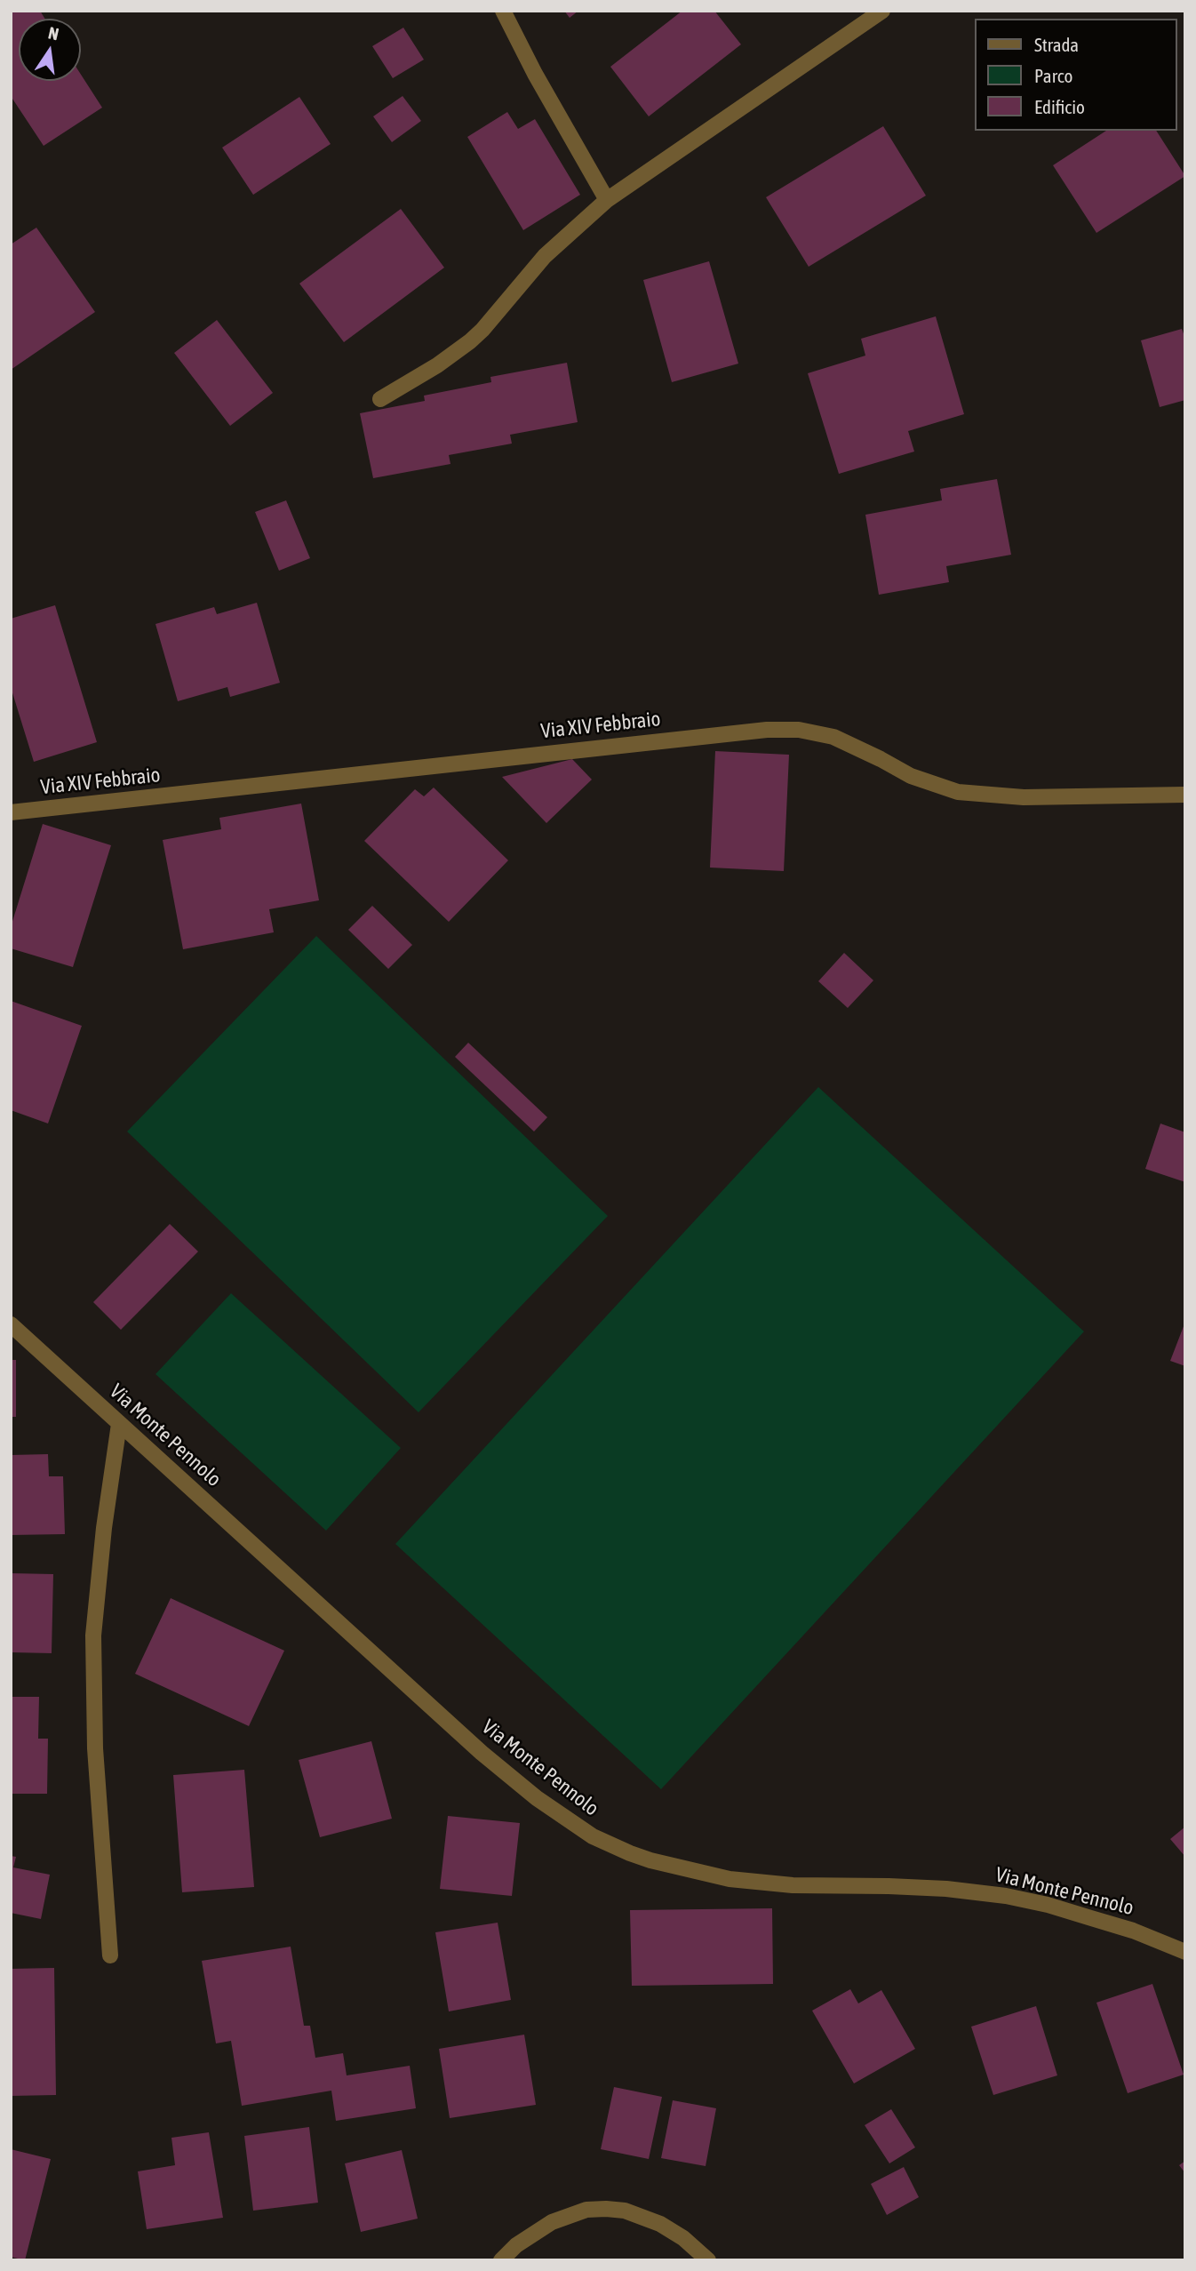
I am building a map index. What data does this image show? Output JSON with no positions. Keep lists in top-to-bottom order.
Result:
{
  "streets": {
    "street": ["Via XIV Febbraio", "Via Monte Pennolo"]
  },
  "legend": ["Strada", "Parco", "Edificio"],
  "north": "top"
}
